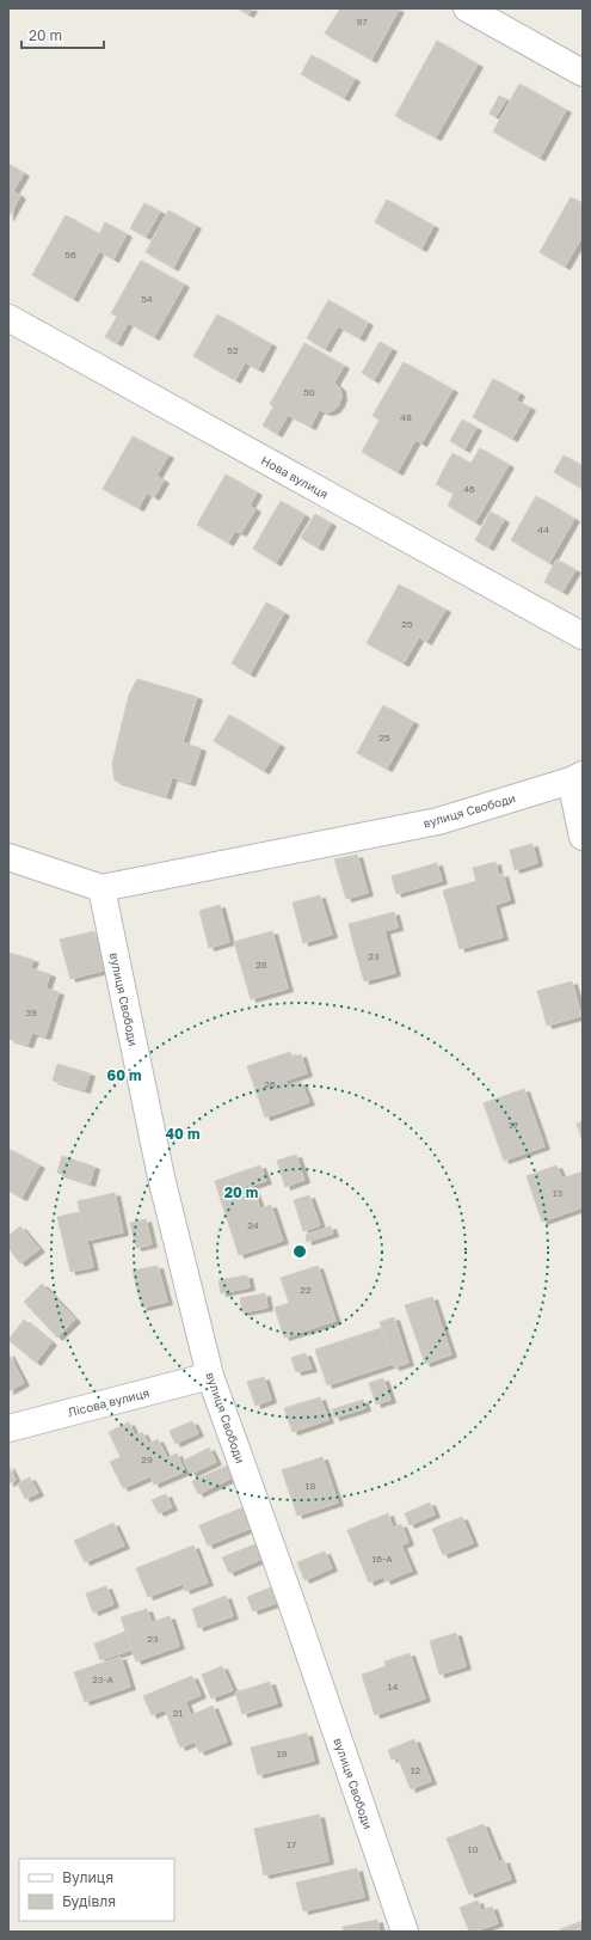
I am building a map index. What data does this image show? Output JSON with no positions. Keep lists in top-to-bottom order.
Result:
{
  "streets": {
    "street": ["Нова вулиця", "вулиця Свободи", "Лісова вулиця"]
  },
  "crossings": [
    ["вулиця Свободи", "Лісова вулиця"]
  ],
  "house_numbers": [
    "97",
    "56",
    "54",
    "52",
    "50",
    "48",
    "46",
    "44",
    "25",
    "25",
    "23",
    "28",
    "39",
    "26",
    "17",
    "13",
    "24",
    "22",
    "29",
    "18",
    "16-А",
    "23",
    "23-А",
    "14",
    "21",
    "19",
    "12",
    "17",
    "10"
  ],
  "legend": ["Вулиця", "Будівля"],
  "scale_bar": "20 m",
  "rings": ["60 m", "40 m", "20 m"]
}
